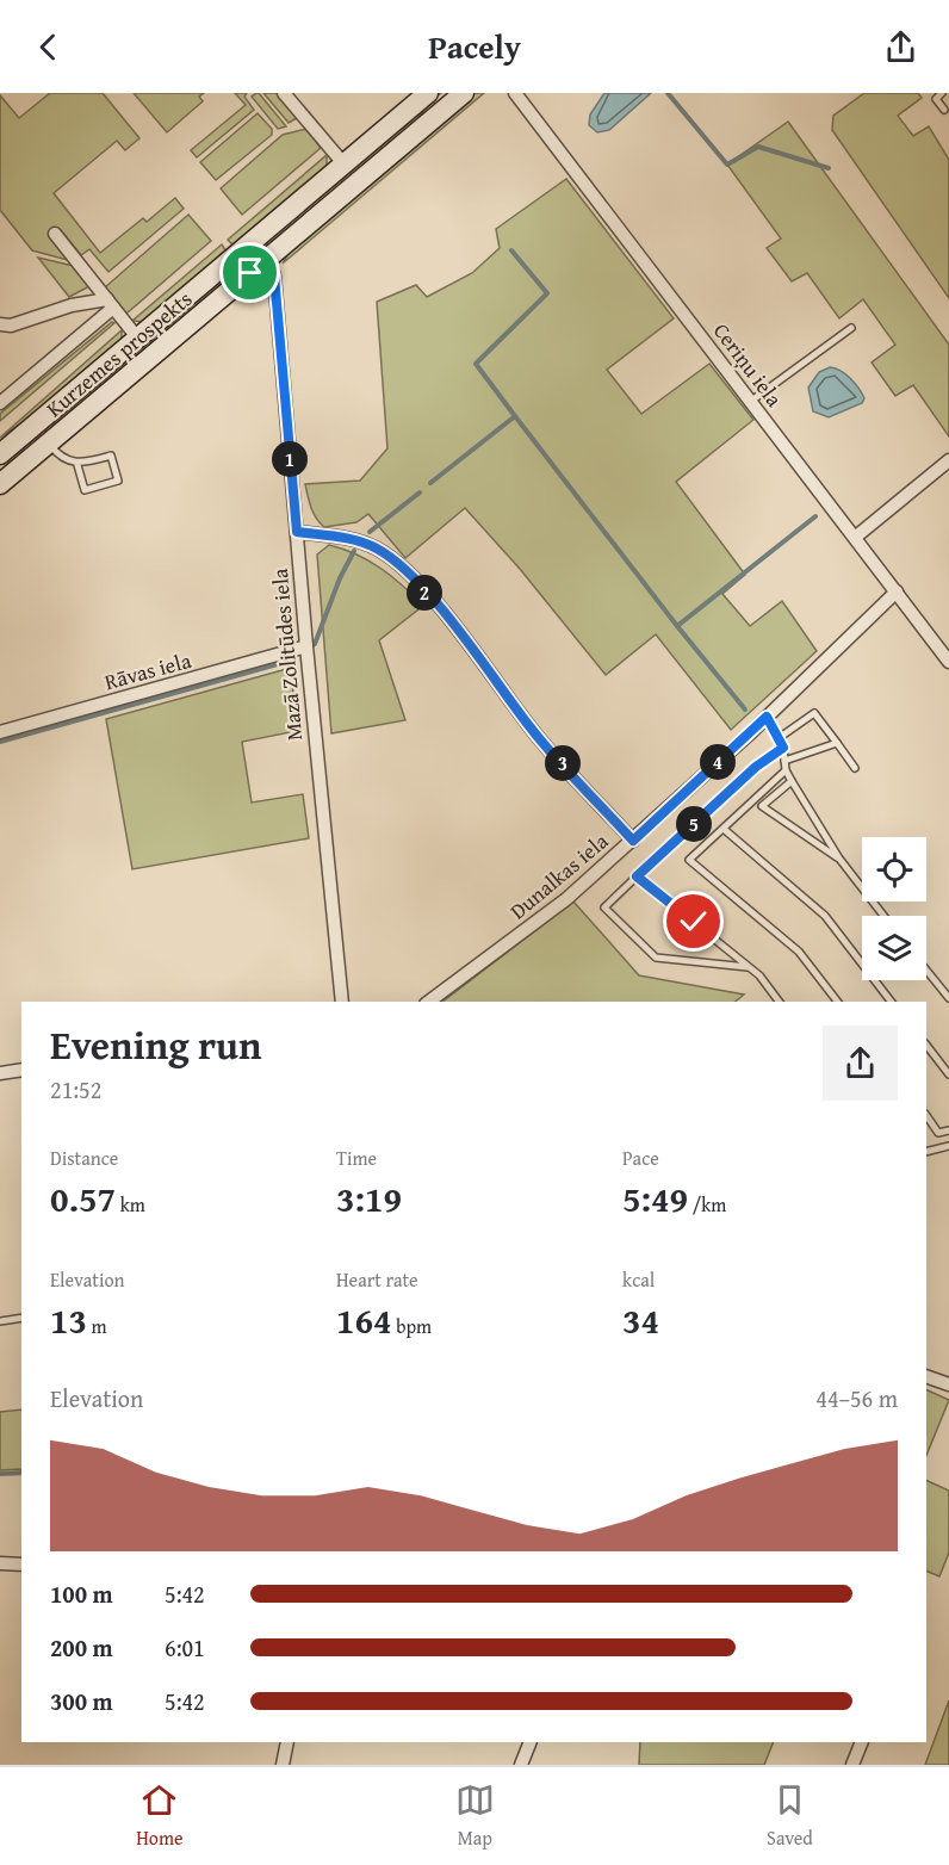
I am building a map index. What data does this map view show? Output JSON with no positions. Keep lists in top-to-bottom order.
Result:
{
  "streets": {
    "main road": ["Kurzemes prospekts"],
    "street": [
      "Ceriņu iela",
      "Mazā Zolitūdes iela",
      "Rāvas iela",
      "Dunalkas iela"
    ]
  },
  "crossings": [
    ["Kurzemes prospekts", "Mazā Zolitūdes iela"],
    ["Ceriņu iela", "Dunalkas iela"],
    ["Mazā Zolitūdes iela", "Rāvas iela"]
  ],
  "page": {
    "header": "Pacely",
    "pins": [
      "1",
      "2",
      "4",
      "3",
      "5"
    ],
    "heading": ["Evening run", "21:52"],
    "stats": [
      ["Distance", "0.57 km"],
      ["Time", "3:19"],
      ["Pace", "5:49 /km"],
      ["Elevation", "13 m"],
      ["Heart rate", "164 bpm"],
      ["kcal", "34"]
    ],
    "chart": ["Elevation", "44–56 m"],
    "list": [
      {
        "name": "100 m",
        "note": "5:42"
      },
      {
        "name": "200 m",
        "note": "6:01"
      },
      {
        "name": "300 m",
        "note": "5:42"
      }
    ],
    "tabs": ["Home", "Map", "Saved"]
  }
}
